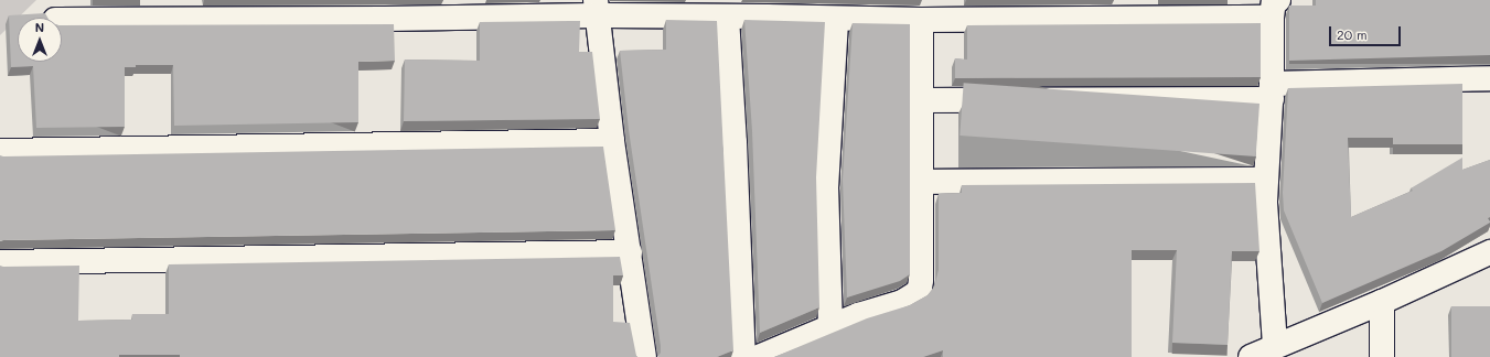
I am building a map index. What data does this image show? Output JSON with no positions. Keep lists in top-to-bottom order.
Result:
{
  "scale_bar": "20 m",
  "north": "top"
}
